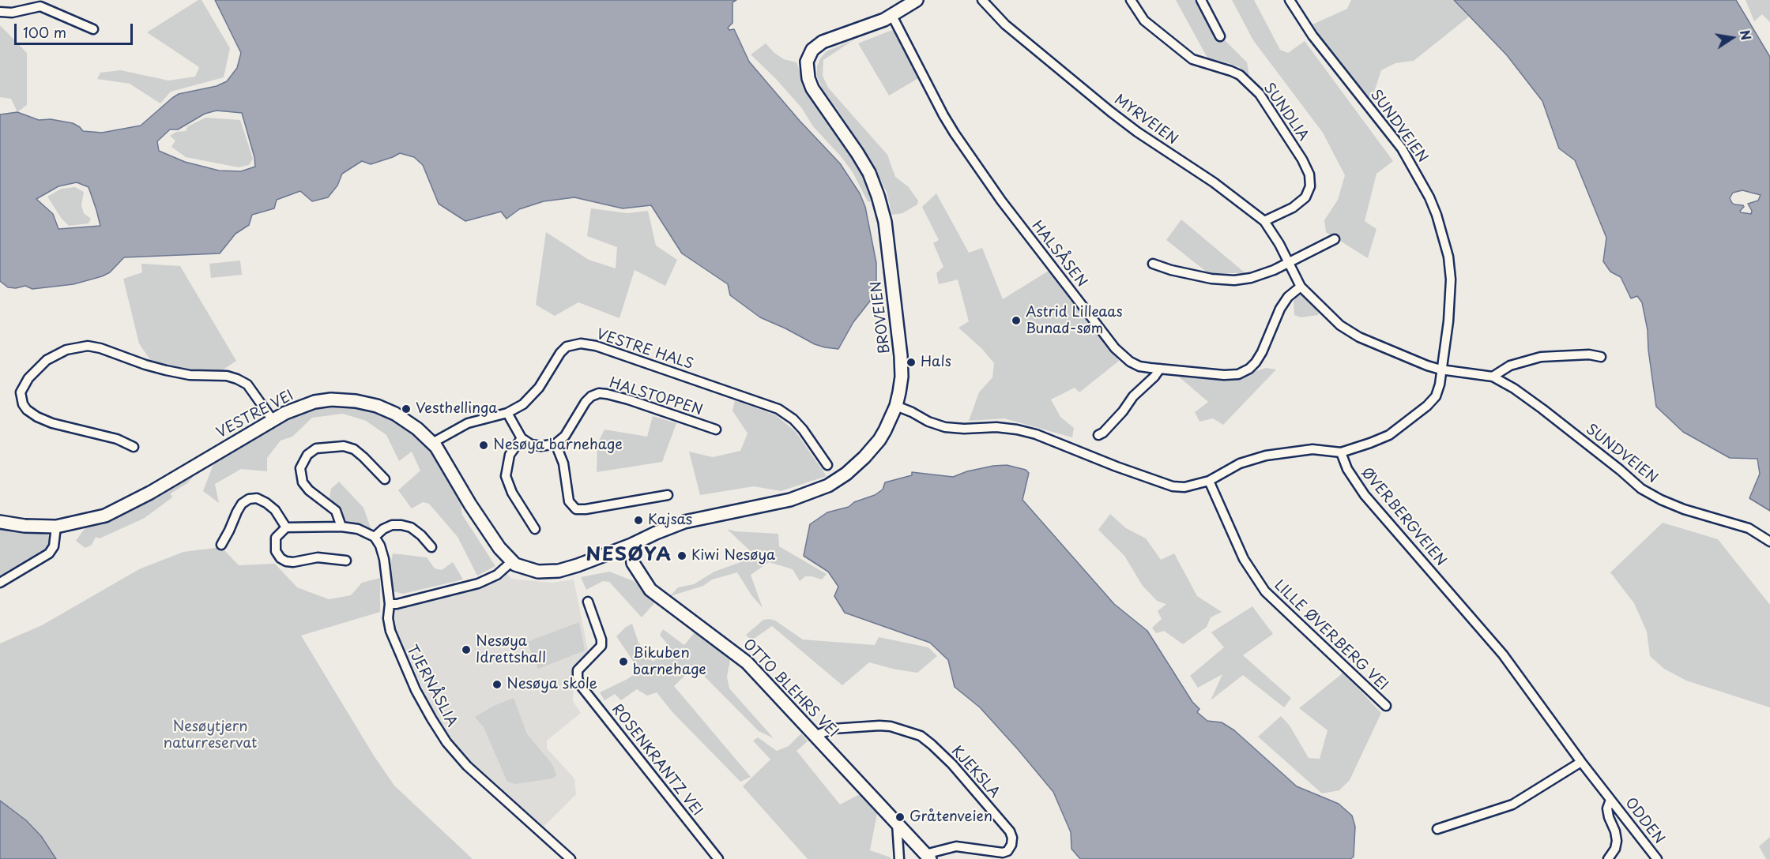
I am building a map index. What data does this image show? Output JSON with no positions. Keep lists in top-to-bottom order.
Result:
{
  "streets": {
    "street": [
      "SUNDLIA",
      "MYRVEIEN",
      "SUNDVEIEN",
      "HALSÅSEN",
      "BROVEIEN",
      "VESTRE HALS",
      "HALSTOPPEN",
      "VESTRE VEI",
      "ØVERBERGVEIEN",
      "LILLE ØVERBERG VEI",
      "TJERNÅSLIA",
      "OTTO BLEHRS VEI",
      "ROSENKRANTZ VEI",
      "KJEKSLA",
      "ODDEN"
    ]
  },
  "crossings": [
    ["SUNDLIA", "MYRVEIEN"],
    ["MYRVEIEN", "SUNDVEIEN"],
    ["MYRVEIEN", "HALSÅSEN"],
    ["SUNDVEIEN", "ØVERBERGVEIEN"],
    ["HALSÅSEN", "BROVEIEN"],
    ["BROVEIEN", "VESTRE VEI"],
    ["BROVEIEN", "OTTO BLEHRS VEI"],
    ["VESTRE HALS", "VESTRE VEI"],
    ["VESTRE VEI", "OTTO BLEHRS VEI"],
    ["ØVERBERGVEIEN", "ODDEN"],
    ["OTTO BLEHRS VEI", "KJEKSLA"]
  ],
  "districts": ["NESØYA"],
  "parks": ["Nesøytjern naturreservat"],
  "places": [
    "Astrid Lilleaas Bunad-søm",
    "Hals",
    "Vesthellinga",
    "Nesøya barnehage",
    "Kajsas",
    "Kiwi Nesøya",
    "Nesøya Idrettshall",
    "Bikuben barnehage",
    "Nesøya skole",
    "Gråtenveien"
  ],
  "scale_bar": "100 m",
  "north": "right"
}
